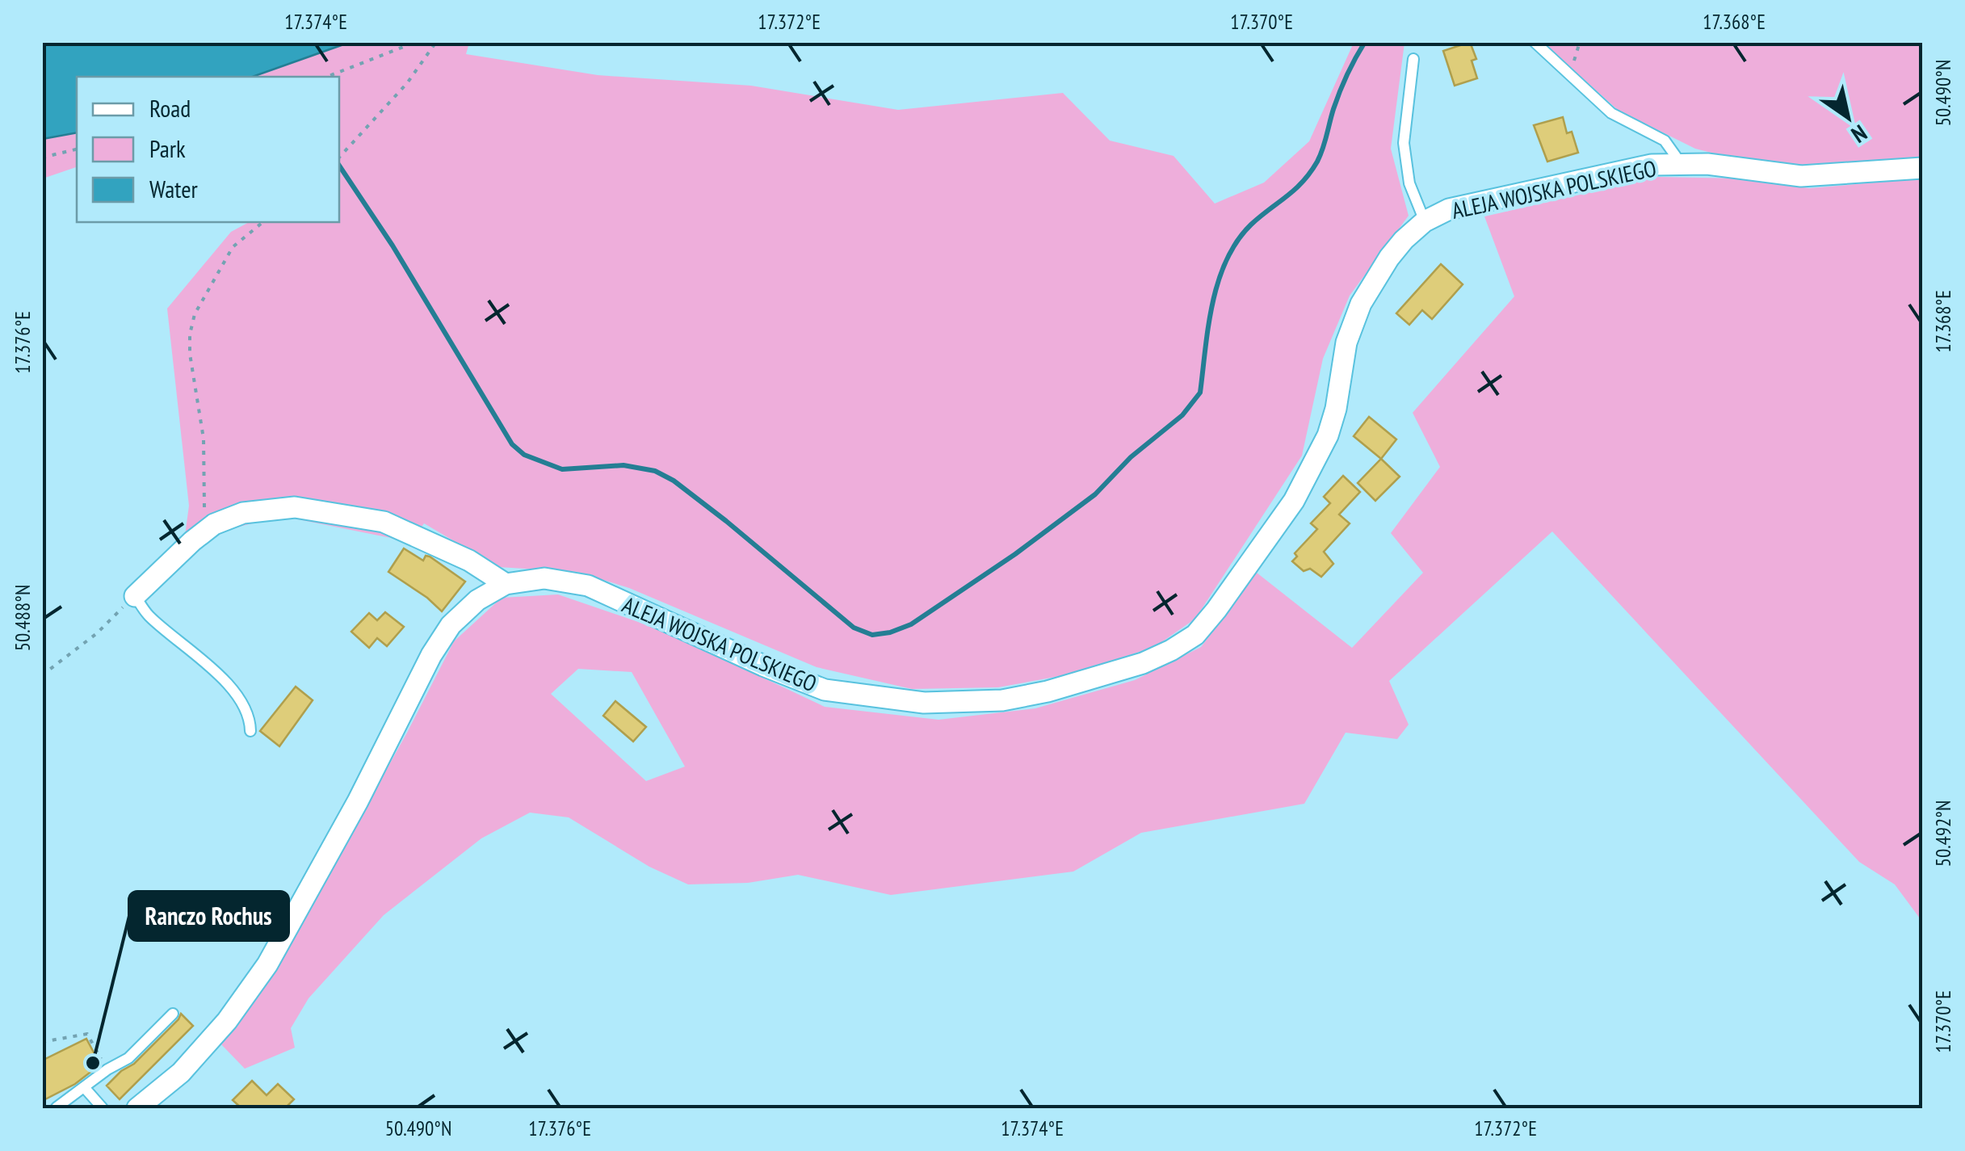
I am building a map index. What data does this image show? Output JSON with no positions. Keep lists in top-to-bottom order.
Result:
{
  "streets": {
    "street": ["ALEJA WOJSKA POLSKIEGO"]
  },
  "places": ["Ranczo Rochus"],
  "legend": ["Road", "Park", "Water"],
  "north": "bottom right",
  "coordinates": [
    "17.374°E",
    "17.372°E",
    "17.370°E",
    "17.368°E",
    "50.490°N",
    "17.376°E",
    "50.488°N",
    "50.492°N"
  ]
}
